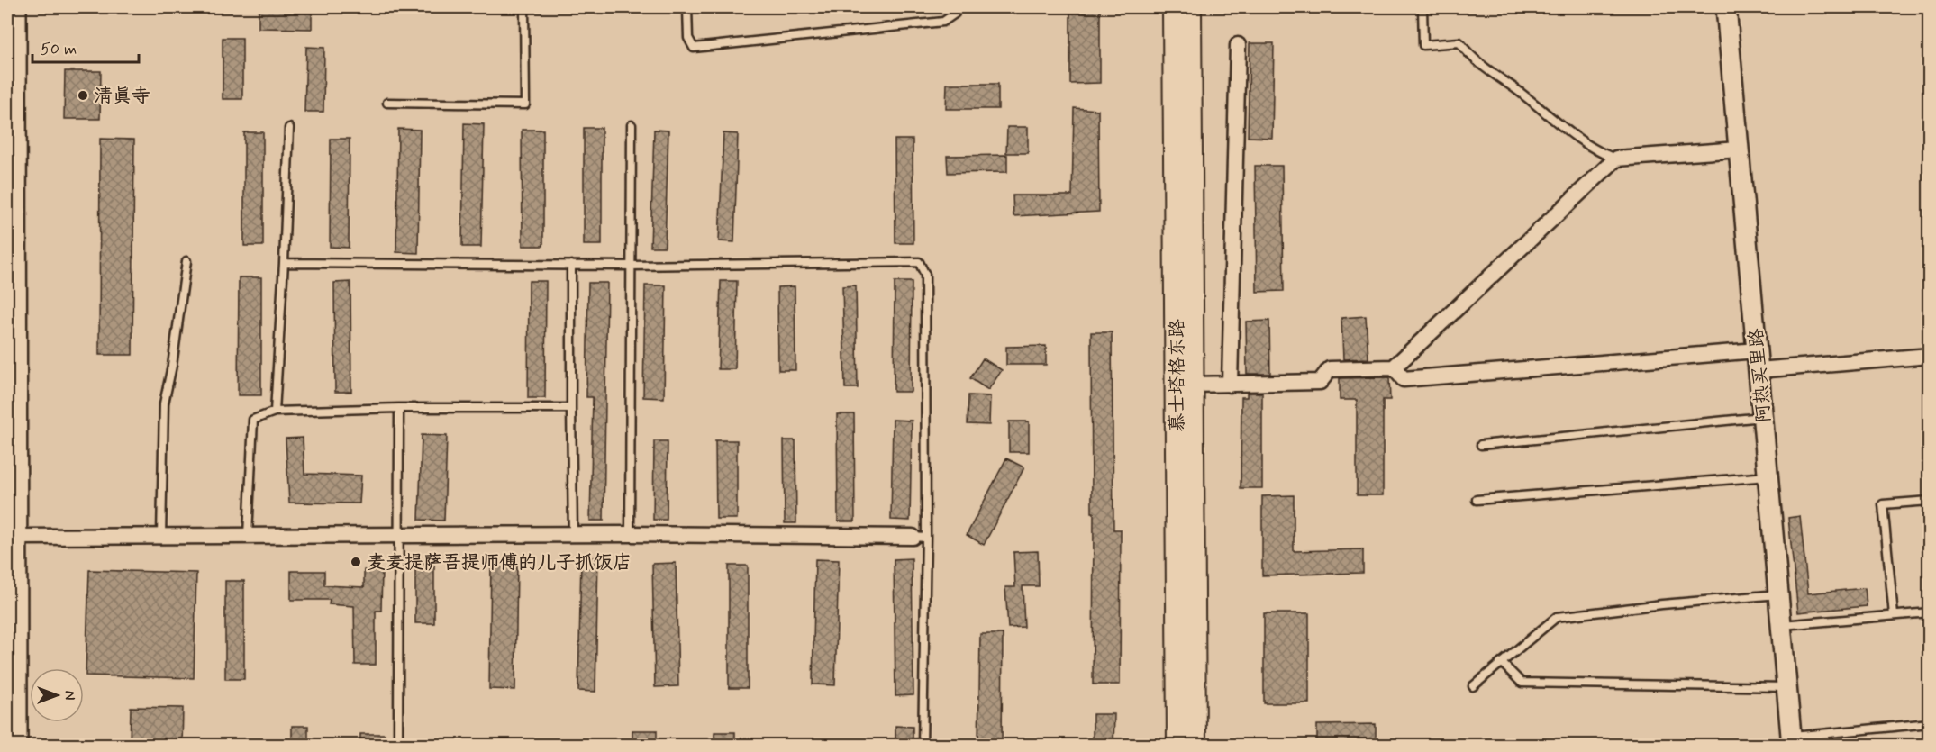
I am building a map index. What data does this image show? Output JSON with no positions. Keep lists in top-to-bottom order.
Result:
{
  "streets": {
    "main road": ["慕士塔格东路"],
    "street": ["阿热买里路"]
  },
  "places": ["清真寺", "麦麦提萨吾提师傅的儿子抓饭店"],
  "scale_bar": "50 m",
  "north": "right"
}
